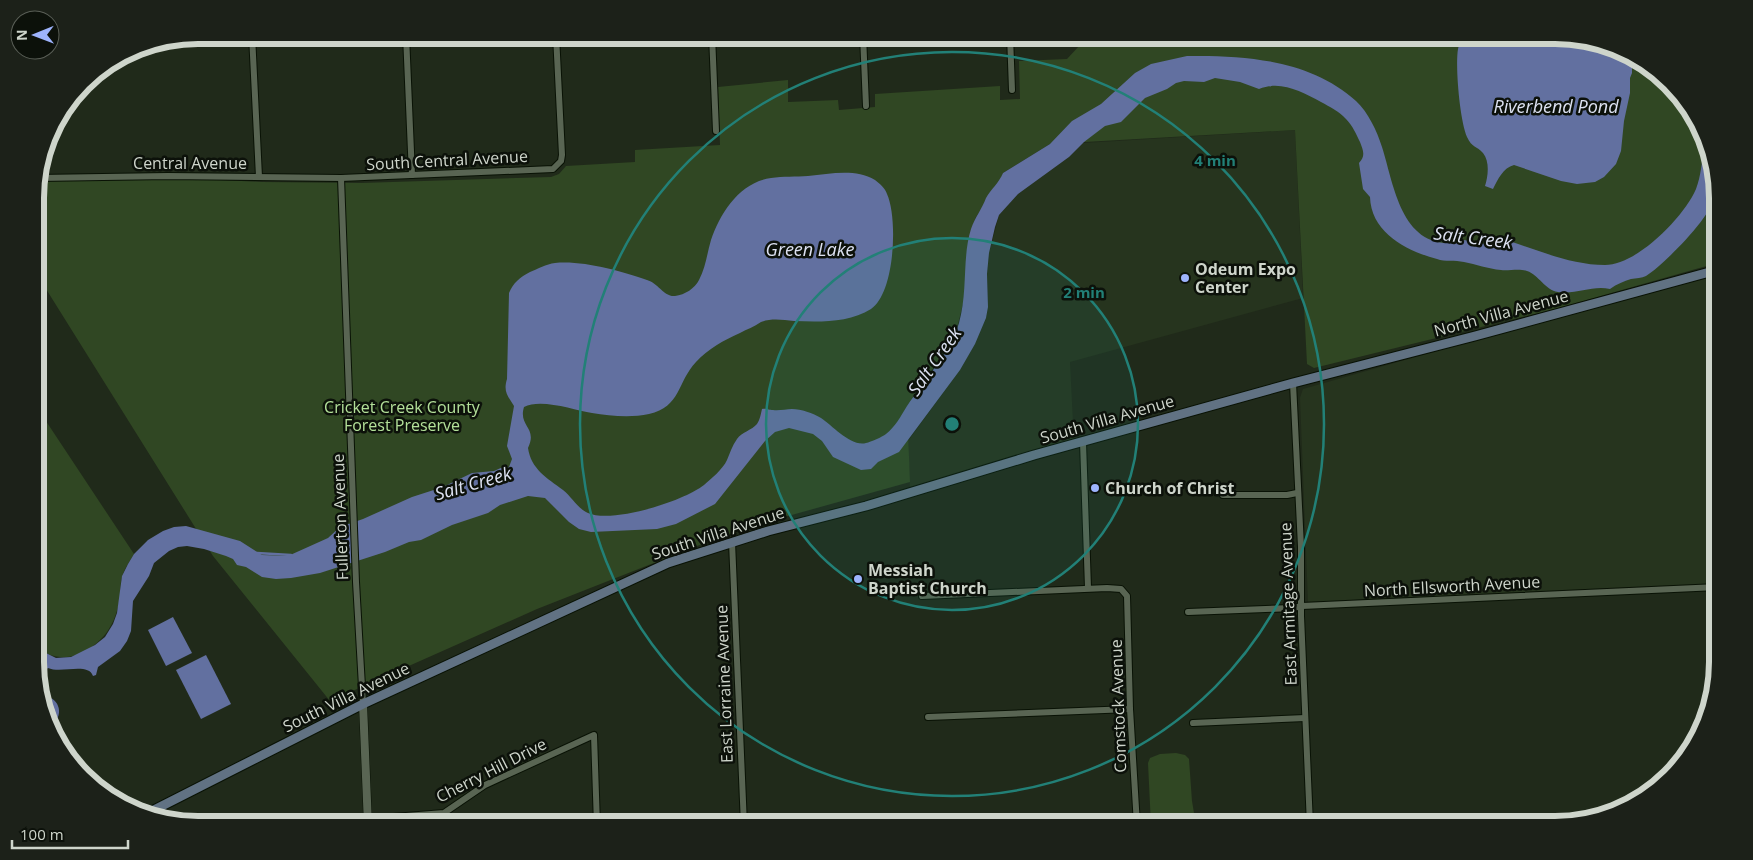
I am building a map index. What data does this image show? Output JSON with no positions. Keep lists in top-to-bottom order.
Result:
{
  "streets": {
    "main road": ["North Villa Avenue", "South Villa Avenue"],
    "street": [
      "South Central Avenue",
      "Central Avenue",
      "Fullerton Avenue",
      "North Ellsworth Avenue",
      "East Armitage Avenue",
      "East Lorraine Avenue",
      "Comstock Avenue",
      "Cherry Hill Drive"
    ]
  },
  "crossings": [
    ["South Central Avenue", "Central Avenue"],
    ["South Central Avenue", "Fullerton Avenue"],
    ["Central Avenue", "Fullerton Avenue"],
    ["North Villa Avenue", "South Villa Avenue"],
    ["North Villa Avenue", "East Armitage Avenue"],
    ["South Villa Avenue", "Fullerton Avenue"],
    ["South Villa Avenue", "East Armitage Avenue"],
    ["South Villa Avenue", "East Lorraine Avenue"],
    ["North Ellsworth Avenue", "East Armitage Avenue"]
  ],
  "water": ["Riverbend Pond", "Salt Creek", "Green Lake"],
  "parks": ["Cricket Creek County Forest Preserve"],
  "places": ["Odeum Expo Center", "Church of Christ", "Messiah Baptist Church"],
  "scale_bar": "100 m",
  "north": "left",
  "rings": ["4 min", "2 min"]
}
